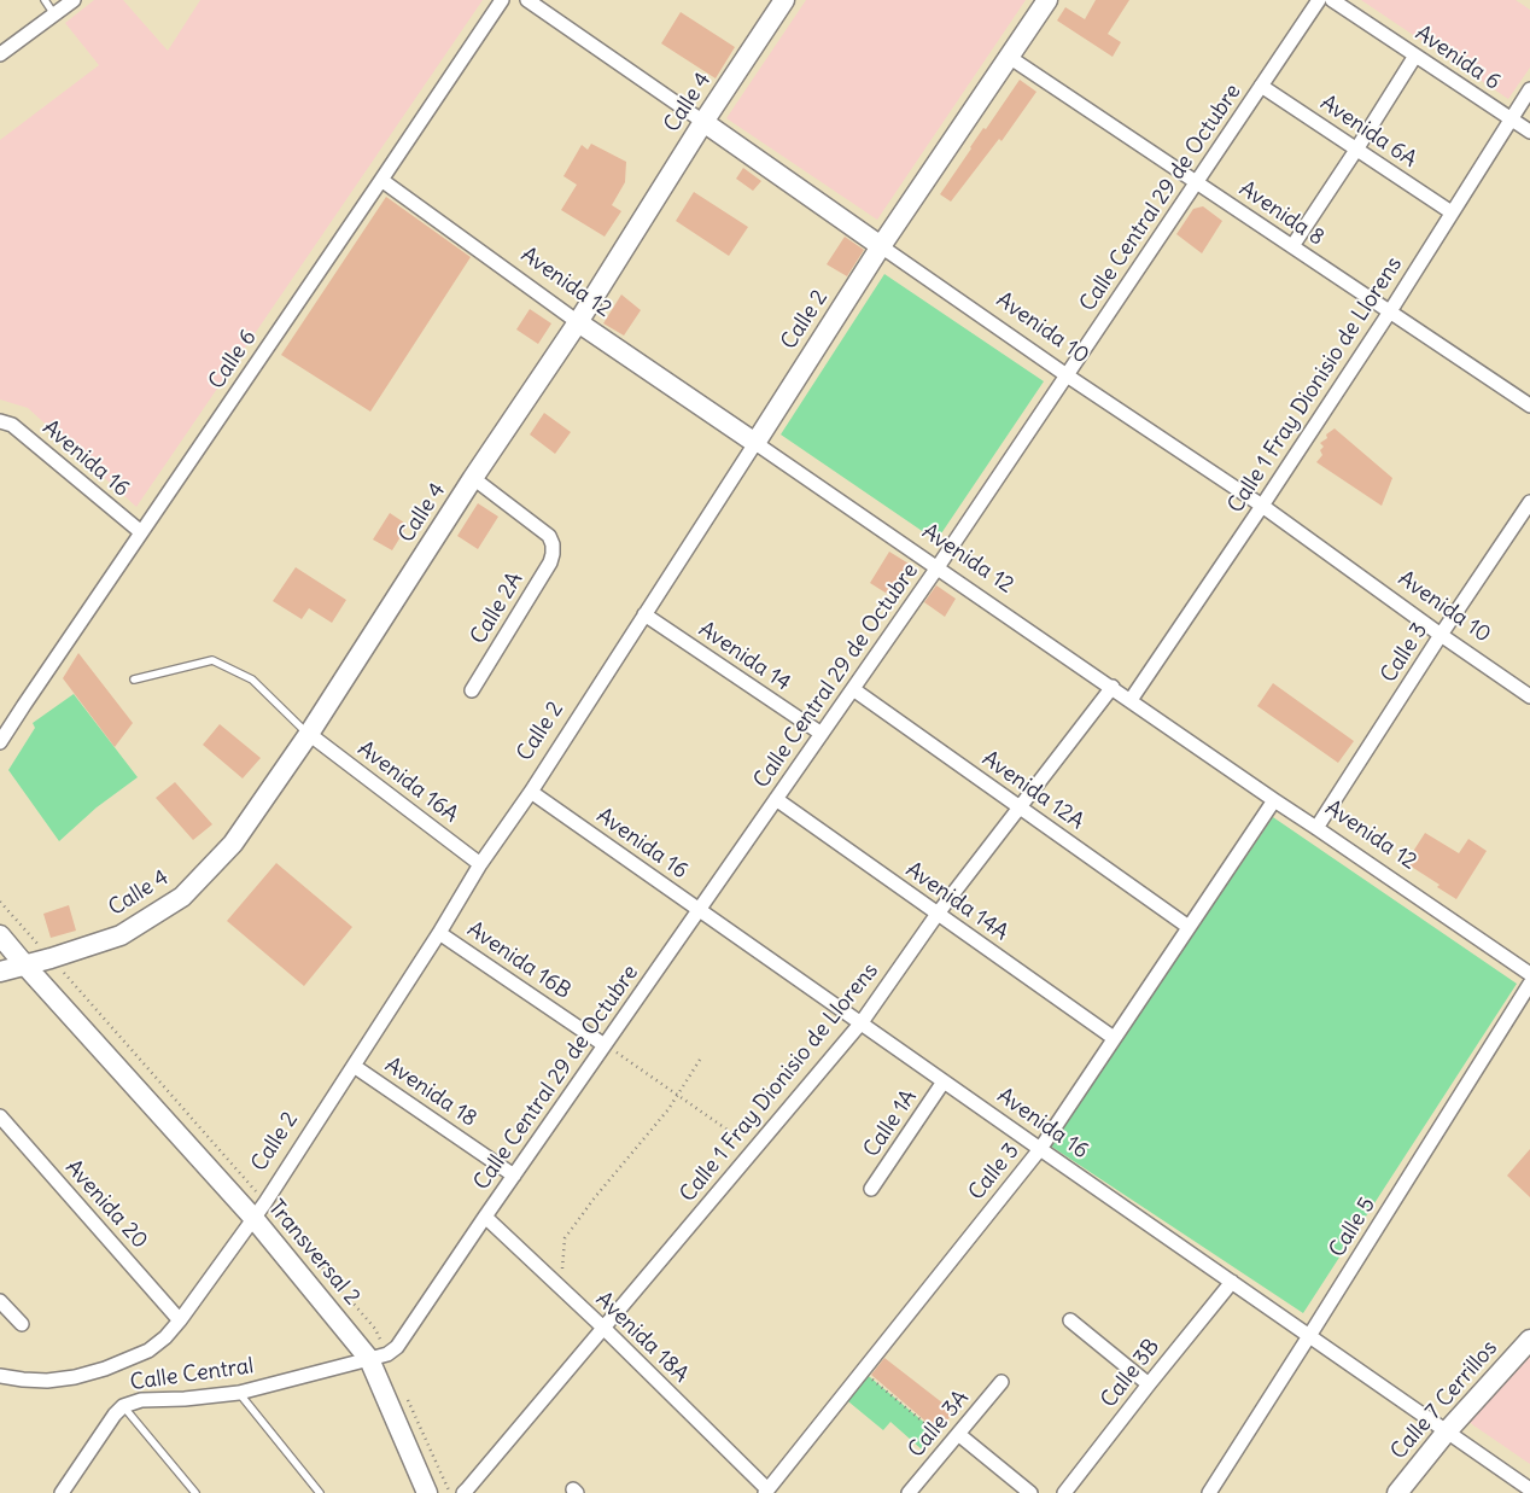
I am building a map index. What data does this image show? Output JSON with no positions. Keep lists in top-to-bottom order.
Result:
{
  "streets": {
    "street": [
      "Avenida 6",
      "Calle 4",
      "Avenida 6A",
      "Calle Central 29 de Octubre",
      "Avenida 8",
      "Avenida 12",
      "Calle 2",
      "Avenida 10",
      "Calle 6",
      "Calle 1 Fray Dionisio de Llorens",
      "Avenida 16",
      "Calle 2A",
      "Calle 3",
      "Avenida 14",
      "Avenida 16A",
      "Avenida 12A",
      "Avenida 14A",
      "Avenida 16B",
      "Avenida 18",
      "Calle 1A",
      "Avenida 20",
      "Calle 5",
      "Transversal 2",
      "Avenida 18A",
      "Calle 3B",
      "Calle Central",
      "Calle 7 Cerrillos",
      "Calle 3A"
    ]
  },
  "crossings": [
    ["Avenida 6", "Calle 1 Fray Dionisio de Llorens"],
    ["Calle 4", "Avenida 12"],
    ["Calle 4", "Avenida 10"],
    ["Calle 4", "Calle 2A"],
    ["Calle 4", "Avenida 16A"],
    ["Calle 4", "Transversal 2"],
    ["Avenida 6A", "Calle Central 29 de Octubre"],
    ["Avenida 6A", "Calle 1 Fray Dionisio de Llorens"],
    ["Calle Central 29 de Octubre", "Avenida 8"],
    ["Calle Central 29 de Octubre", "Avenida 12"],
    ["Calle Central 29 de Octubre", "Avenida 10"],
    ["Calle Central 29 de Octubre", "Avenida 16"],
    ["Calle Central 29 de Octubre", "Avenida 14"],
    ["Calle Central 29 de Octubre", "Avenida 12A"],
    ["Calle Central 29 de Octubre", "Avenida 14A"],
    ["Calle Central 29 de Octubre", "Avenida 16B"],
    ["Calle Central 29 de Octubre", "Avenida 18"],
    ["Calle Central 29 de Octubre", "Transversal 2"],
    ["Calle Central 29 de Octubre", "Avenida 18A"],
    ["Calle Central 29 de Octubre", "Calle Central"],
    ["Avenida 8", "Calle 2"],
    ["Avenida 8", "Calle 1 Fray Dionisio de Llorens"],
    ["Avenida 12", "Calle 2"],
    ["Avenida 12", "Calle 6"],
    ["Avenida 12", "Calle 1 Fray Dionisio de Llorens"],
    ["Avenida 12", "Calle 3"],
    ["Calle 2", "Avenida 10"],
    ["Calle 2", "Avenida 16"],
    ["Calle 2", "Avenida 14"],
    ["Calle 2", "Avenida 16A"],
    ["Calle 2", "Avenida 16B"],
    ["Calle 2", "Avenida 18"],
    ["Calle 2", "Avenida 20"],
    ["Calle 2", "Transversal 2"],
    ["Avenida 10", "Calle 1 Fray Dionisio de Llorens"],
    ["Avenida 10", "Calle 3"],
    ["Calle 6", "Avenida 16"],
    ["Calle 1 Fray Dionisio de Llorens", "Avenida 16"],
    ["Calle 1 Fray Dionisio de Llorens", "Avenida 12A"],
    ["Calle 1 Fray Dionisio de Llorens", "Avenida 14A"],
    ["Calle 1 Fray Dionisio de Llorens", "Avenida 18A"],
    ["Avenida 16", "Calle 3"],
    ["Avenida 16", "Calle 1A"],
    ["Avenida 16", "Calle 5"],
    ["Avenida 16", "Calle 3B"],
    ["Avenida 16", "Calle 7 Cerrillos"],
    ["Calle 3", "Avenida 12A"],
    ["Calle 3", "Avenida 14A"],
    ["Calle 3", "Avenida 18A"],
    ["Transversal 2", "Calle Central"]
  ]
}
